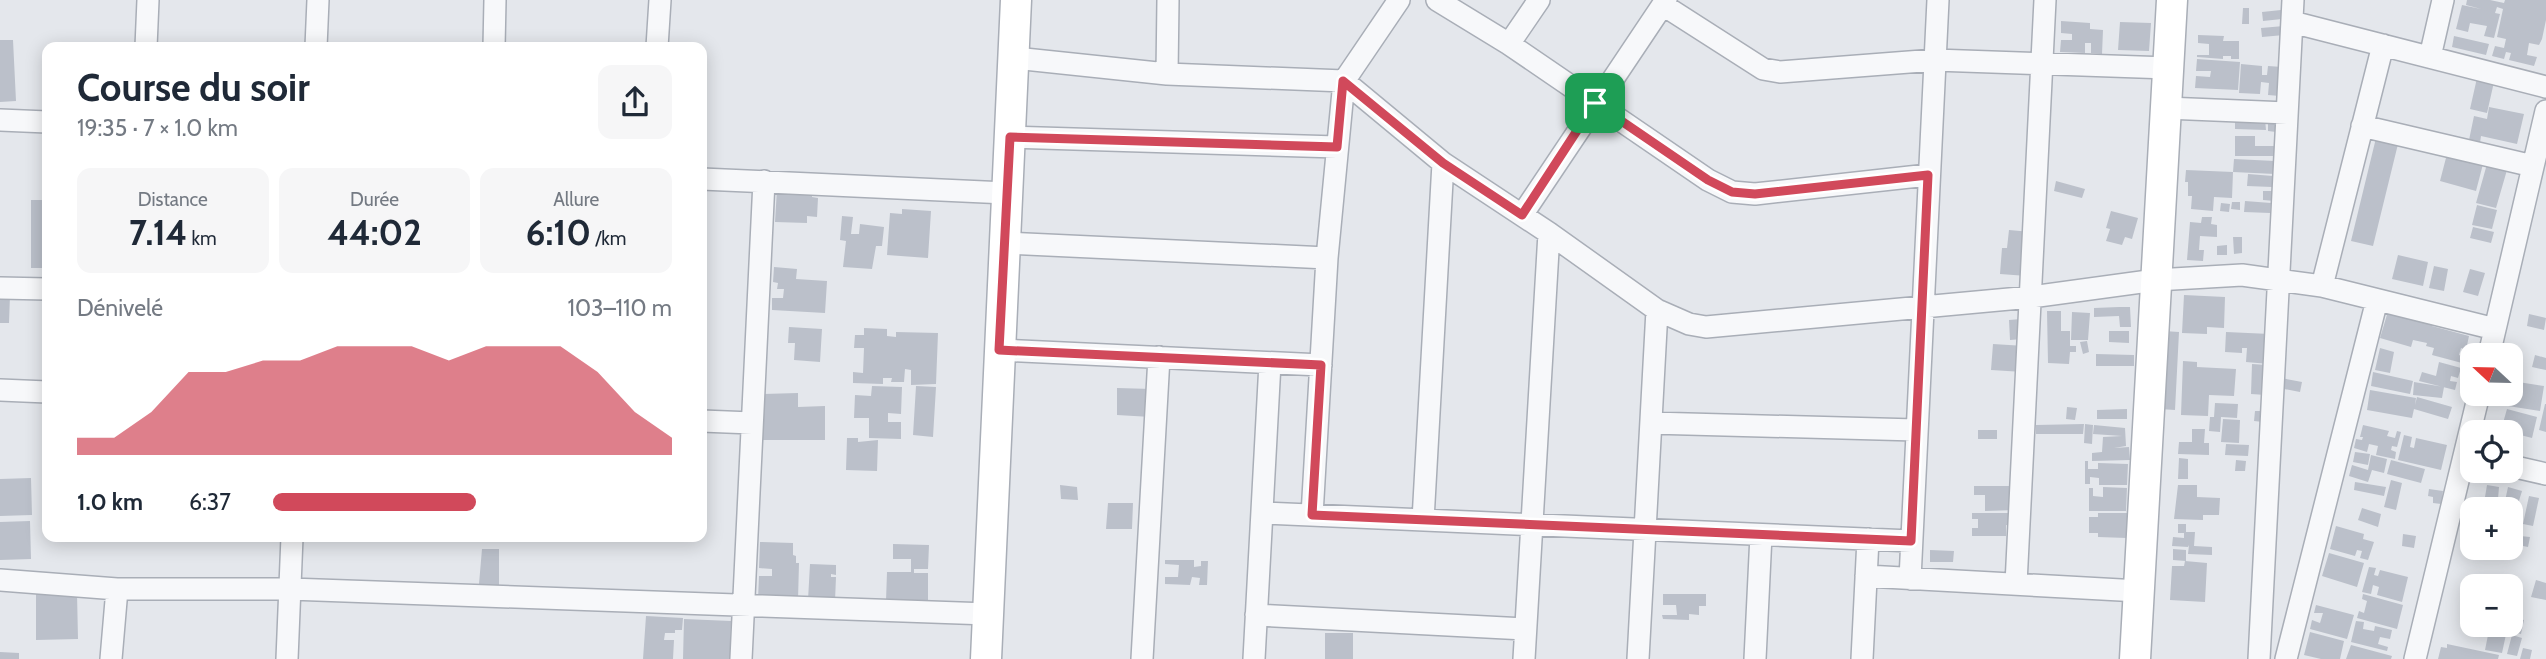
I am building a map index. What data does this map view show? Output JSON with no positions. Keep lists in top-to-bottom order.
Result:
{
  "north": "left",
  "page": {
    "heading": ["Course du soir", "19:35 · 7 × 1.0 km"],
    "stats": [
      ["Distance", "7.14 km"],
      ["Durée", "44:02"],
      ["Allure", "6:10 /km"]
    ],
    "chart": ["Dénivelé", "103–110 m"],
    "map_buttons": ["+", "−"],
    "list": [
      {
        "name": "1.0 km",
        "note": "6:37"
      }
    ]
  }
}
